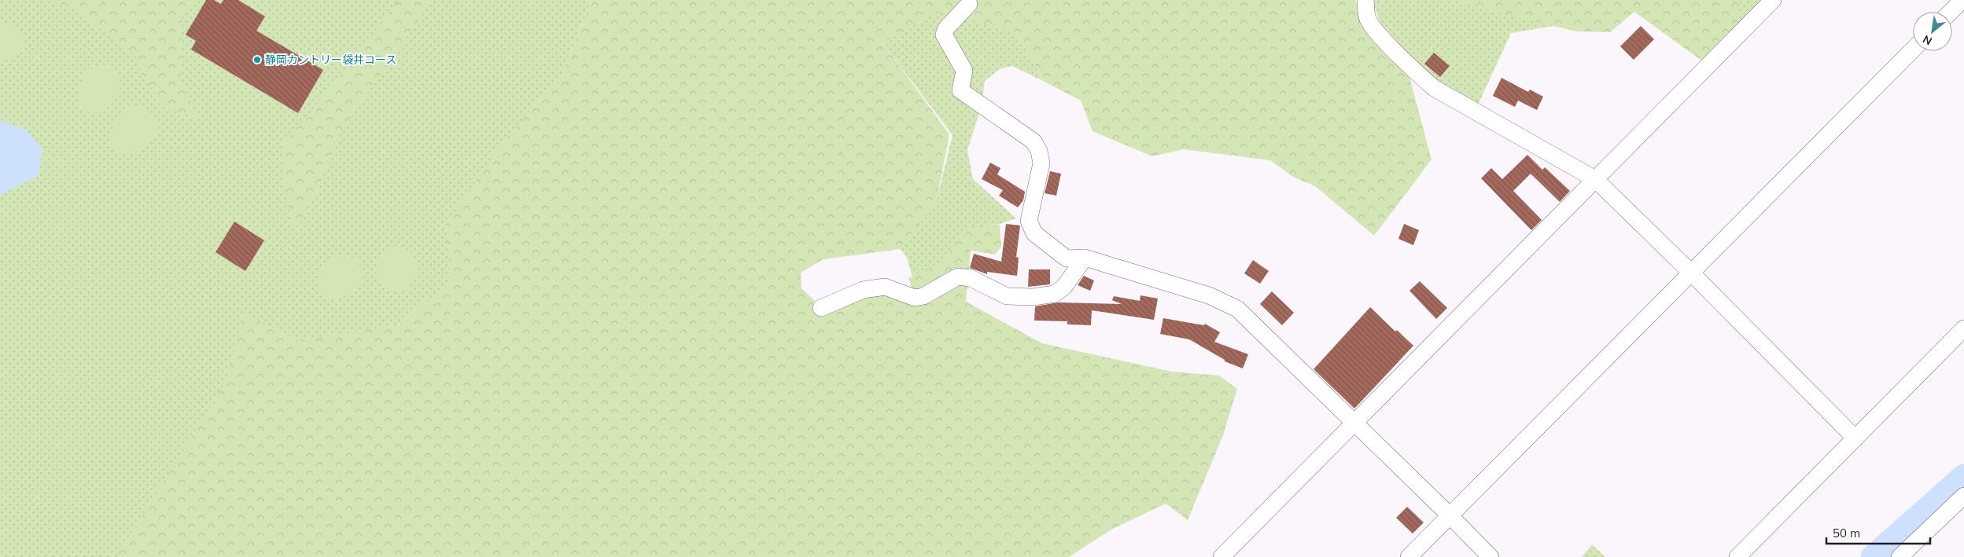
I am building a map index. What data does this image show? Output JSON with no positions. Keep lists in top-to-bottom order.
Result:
{
  "places": ["静岡カントリー袋井コース"],
  "scale_bar": "50 m",
  "north": "bottom left"
}
